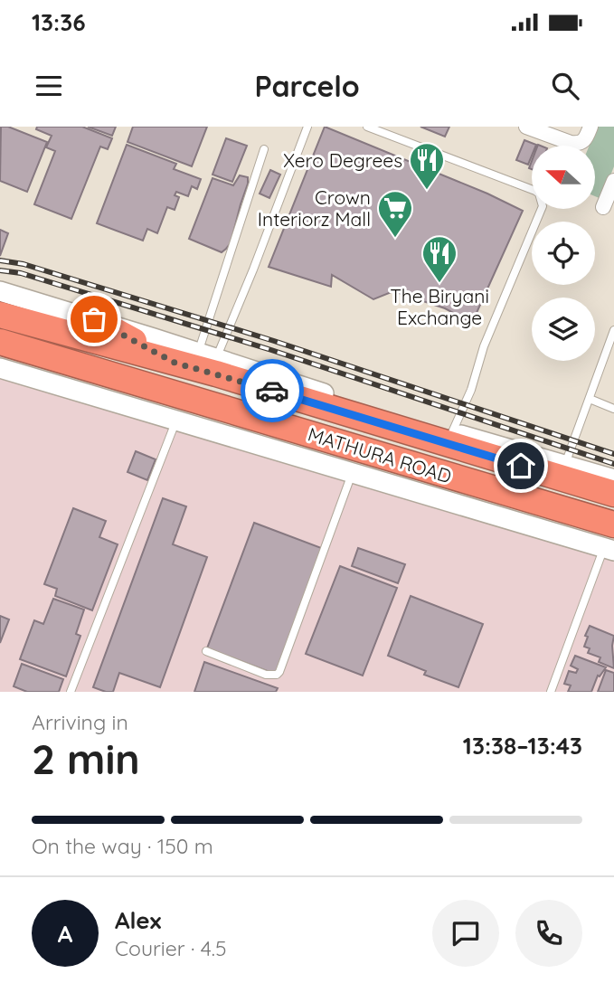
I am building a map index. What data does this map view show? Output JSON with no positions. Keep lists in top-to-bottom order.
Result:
{
  "streets": {
    "highway": ["MATHURA ROAD"]
  },
  "places": {
    "restaurant": ["Xero Degrees", "The Biryani Exchange"],
    "supermarket": ["Crown Interiorz Mall"]
  },
  "north": "left",
  "page": {
    "status": "13:36",
    "header": "Parcelo",
    "heading": ["2 min", "Arriving in", "13:38–13:43"],
    "panel": ["Alex", "Courier · 4.5"],
    "bar": "On the way · 150 m",
    "round": "A"
  }
}
